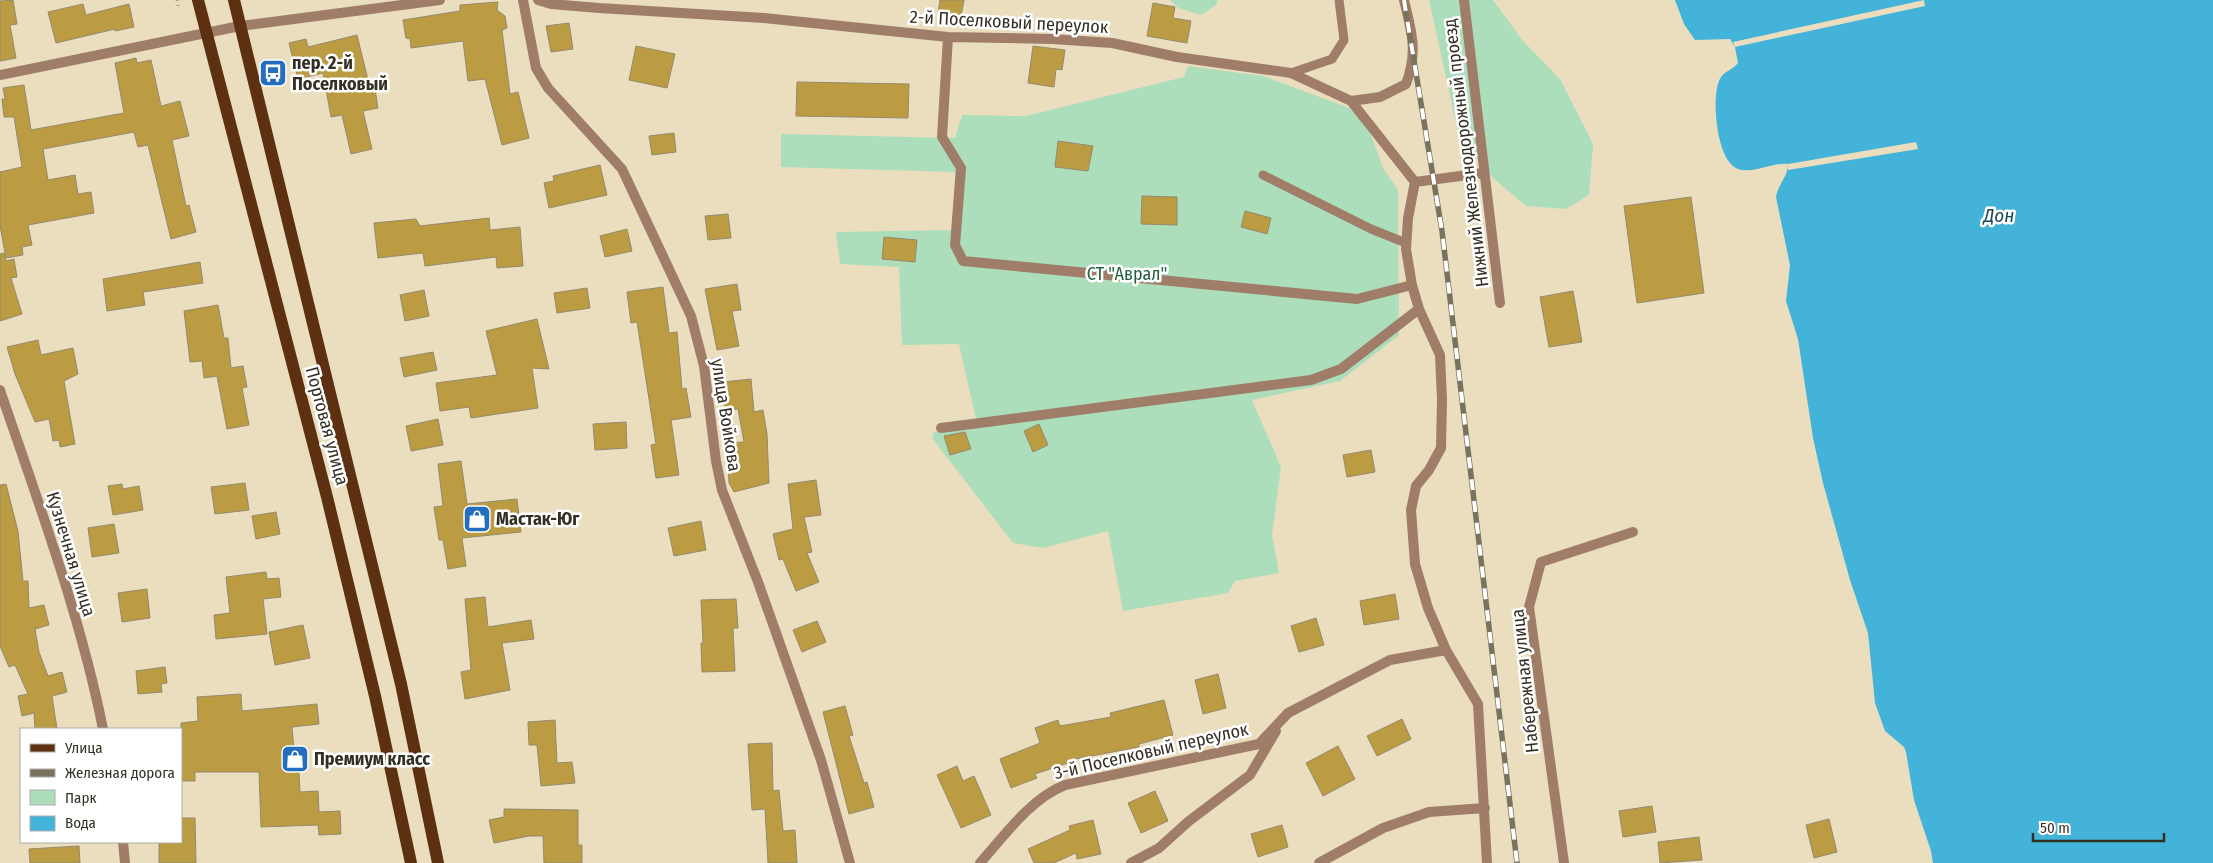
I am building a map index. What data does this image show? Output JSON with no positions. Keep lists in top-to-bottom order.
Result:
{
  "streets": {
    "main road": ["Портовая улица"],
    "street": [
      "2-й Поселковый переулок",
      "Нижний Железнодорожный проезд",
      "улица Войкова",
      "Кузнечная улица",
      "Набережная улица",
      "3-й Поселковый переулок"
    ]
  },
  "water": ["Дон"],
  "parks": ["СТ \"Аврал\""],
  "places": {
    "bus stop": ["пер. 2-й Поселковый"],
    "shop": ["Мастак-Юг", "Премиум класс"]
  },
  "legend": [
    "Улица",
    "Железная дорога",
    "Парк",
    "Вода"
  ],
  "scale_bar": "50 m"
}
